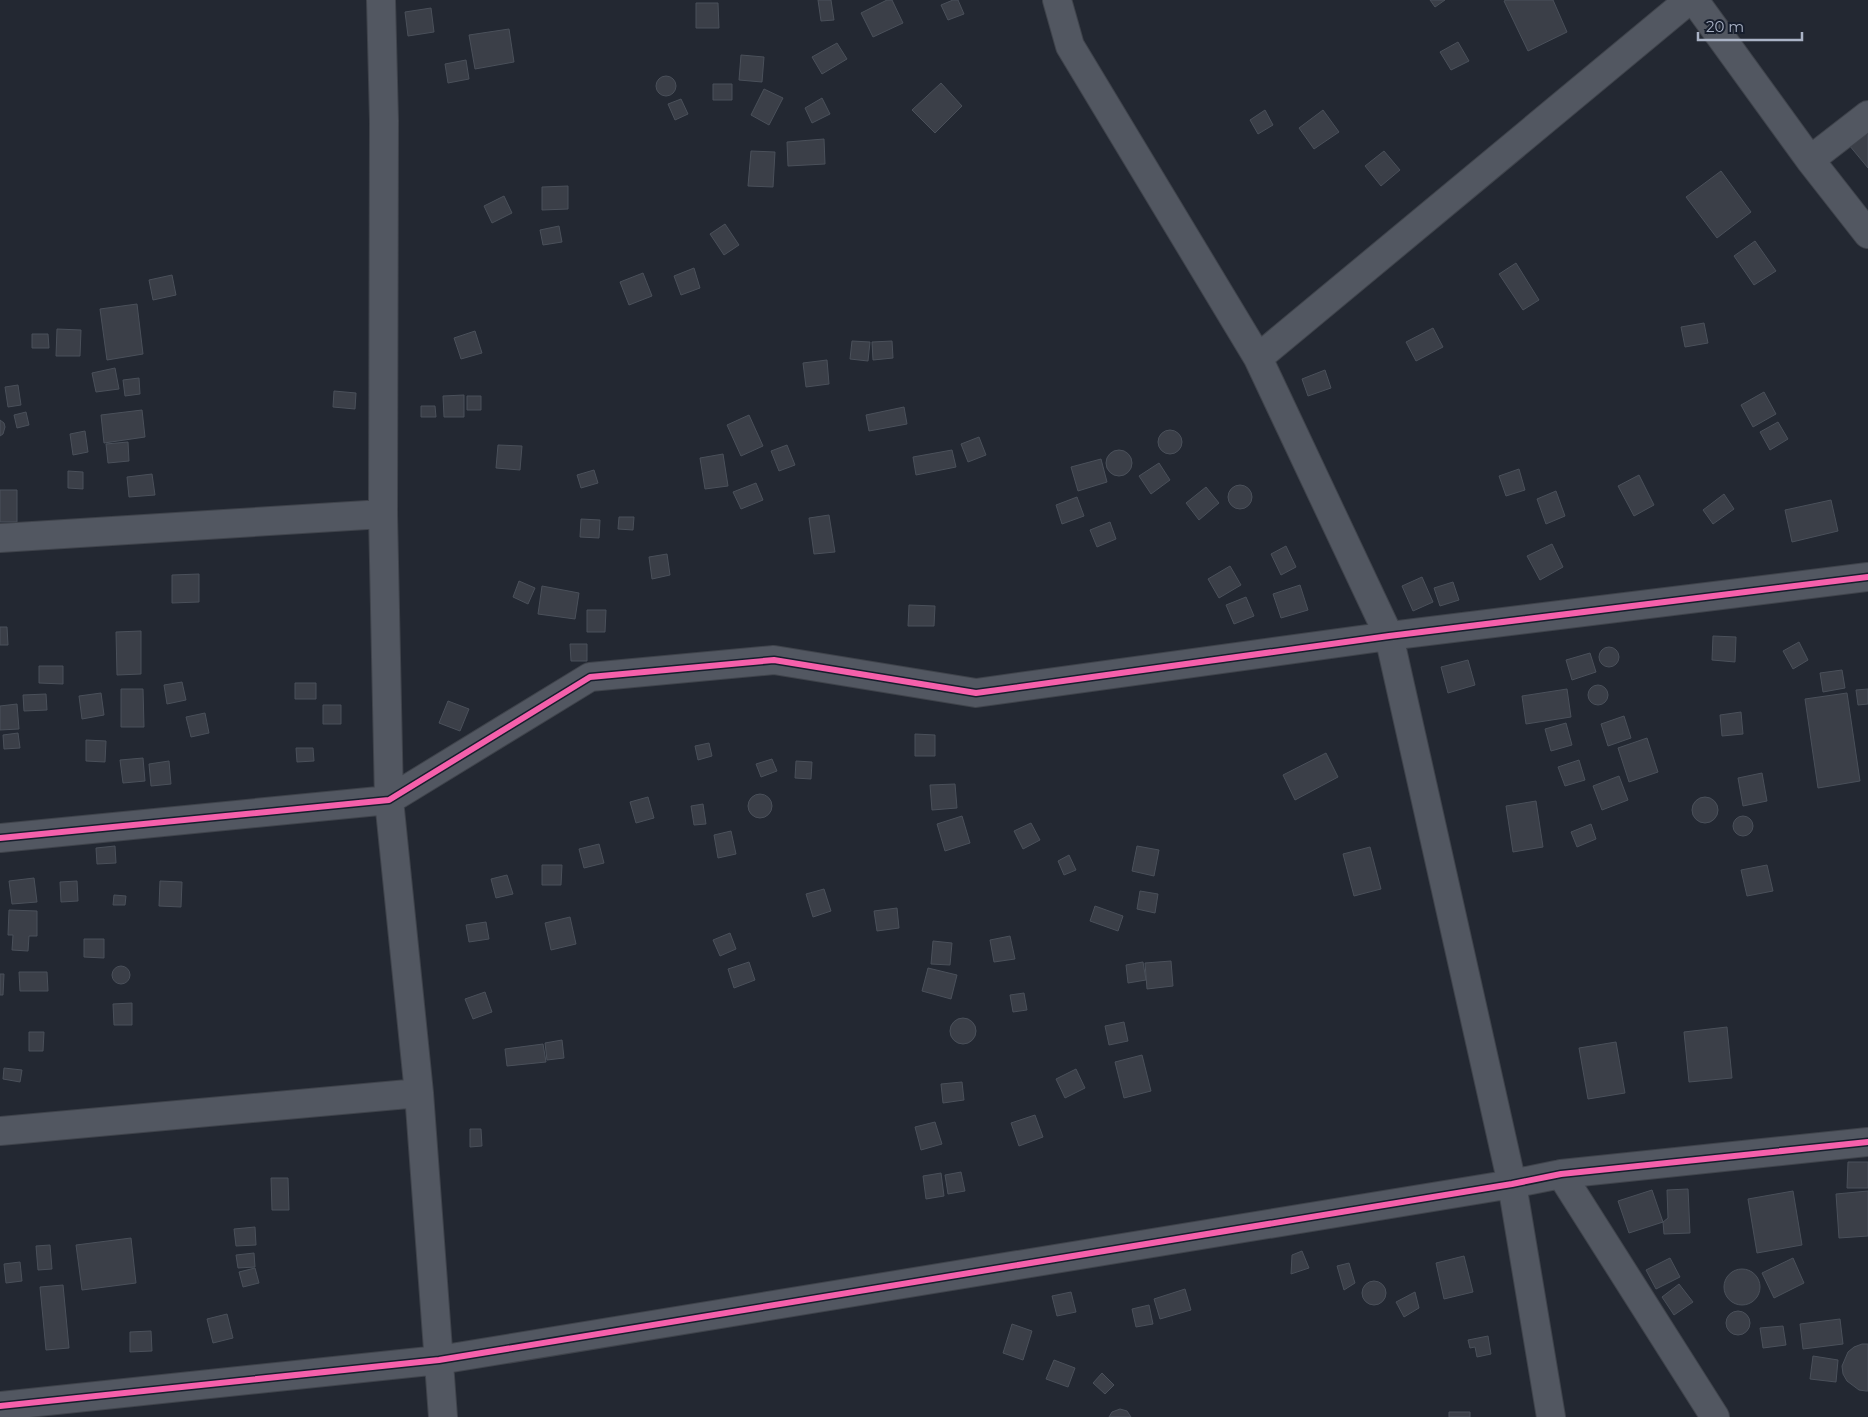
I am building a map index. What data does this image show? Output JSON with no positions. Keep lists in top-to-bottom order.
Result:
{
  "scale_bar": "20 m"
}
